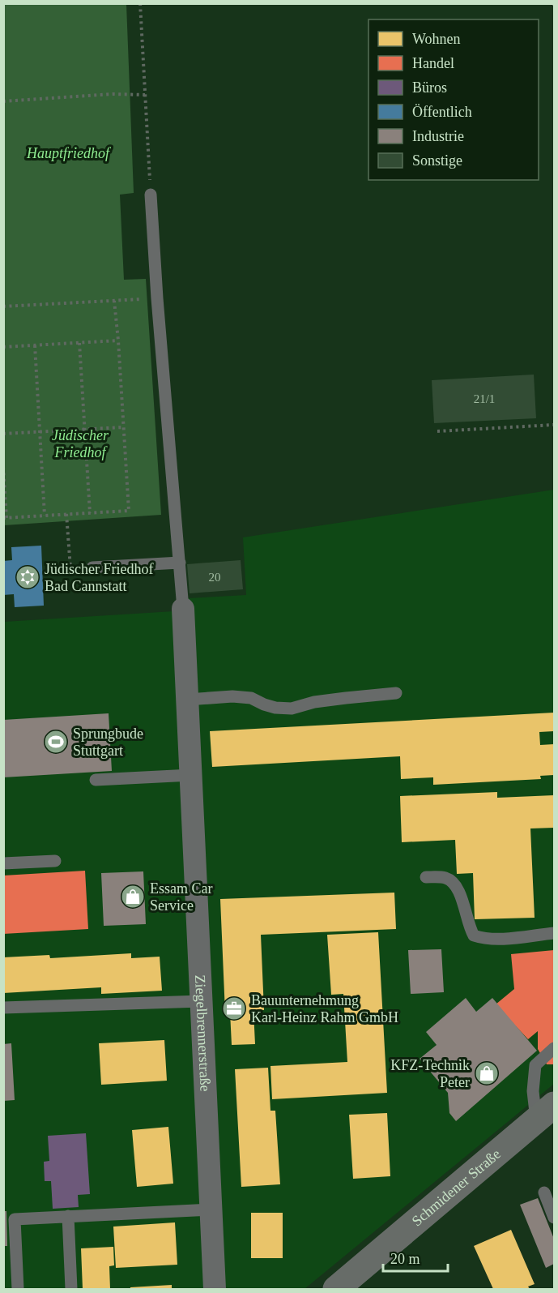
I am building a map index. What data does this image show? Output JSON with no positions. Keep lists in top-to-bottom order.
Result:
{
  "streets": {
    "main road": ["Schmidener Straße"],
    "street": ["Ziegelbrennerstraße"]
  },
  "parks": ["Hauptfriedhof", "Jüdischer Friedhof"],
  "places": {
    "synagogue": ["Jüdischer Friedhof Bad Cannstatt"],
    "sports": ["Sprungbude Stuttgart"],
    "shop": ["Essam Car Service", "KFZ-Technik Peter"],
    "office": ["Bauunternehmung Karl-Heinz Rahm GmbH"]
  },
  "house_numbers": ["21/1", "20"],
  "legend": [
    "Wohnen",
    "Handel",
    "Büros",
    "Öffentlich",
    "Industrie",
    "Sonstige"
  ],
  "scale_bar": "20 m"
}
